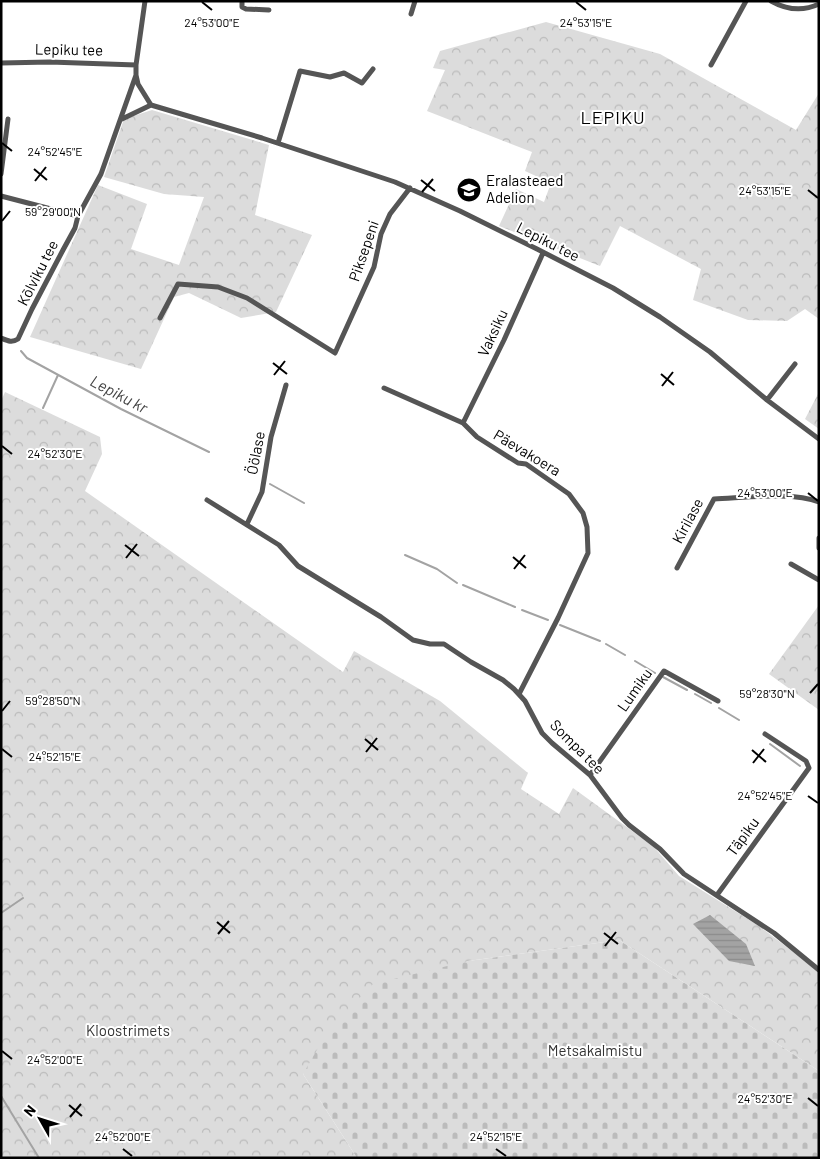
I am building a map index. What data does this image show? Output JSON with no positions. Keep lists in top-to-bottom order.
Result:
{
  "streets": {
    "street": [
      "Lepiku tee",
      "Piksepeni",
      "Kõlviku tee",
      "Vaksiku",
      "Öölase",
      "Päevakoera",
      "Kirilase",
      "Lumiku",
      "Sompa tee",
      "Täpiku"
    ]
  },
  "crossings": [
    ["Lepiku tee", "Piksepeni"],
    ["Lepiku tee", "Kõlviku tee"],
    ["Lepiku tee", "Vaksiku"],
    ["Vaksiku", "Päevakoera"],
    ["Öölase", "Sompa tee"],
    ["Päevakoera", "Sompa tee"],
    ["Lumiku", "Sompa tee"],
    ["Sompa tee", "Täpiku"]
  ],
  "districts": ["LEPIKU"],
  "water": ["Lepiku kr"],
  "parks": ["Kloostrimets", "Metsakalmistu"],
  "places": {
    "school or university": ["Eralasteaed Adelion"]
  },
  "north": "top left",
  "coordinates": [
    "24°53'00\"E",
    "24°53'15\"E",
    "24°52'45\"E",
    "59°29'00\"N",
    "24°52'30\"E",
    "59°28'30\"N",
    "59°28'50\"N",
    "24°52'15\"E",
    "24°52'00\"E"
  ]
}
